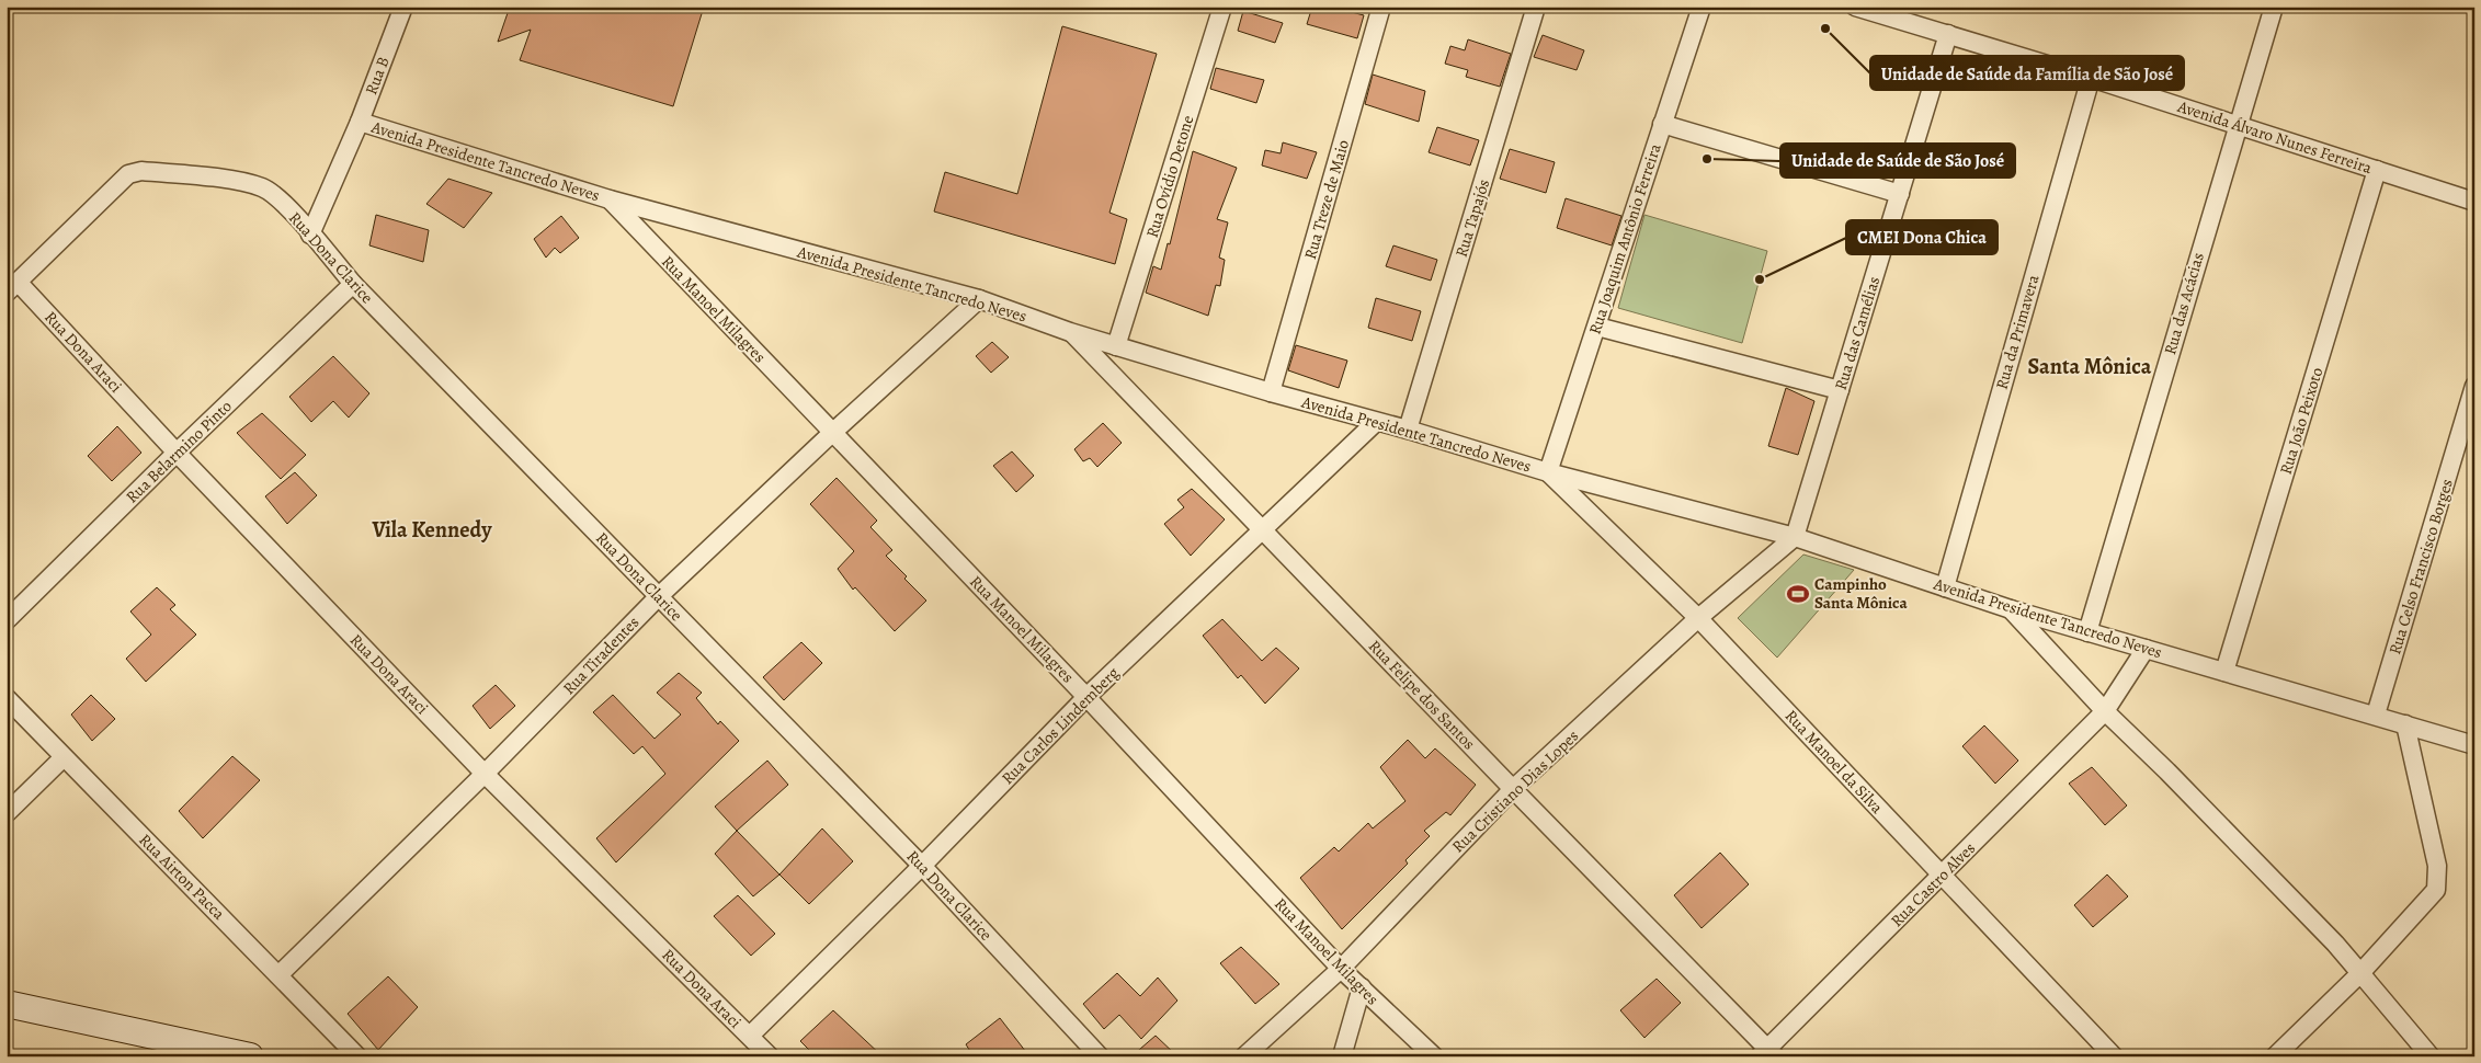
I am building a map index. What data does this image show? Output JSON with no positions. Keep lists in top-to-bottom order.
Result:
{
  "streets": {
    "street": [
      "Rua B",
      "Avenida Álvaro Nunes Ferreira",
      "Avenida Presidente Tancredo Neves",
      "Rua Ovídio Detone",
      "Rua Treze de Maio",
      "Rua Tapajós",
      "Rua Joaquim Antônio Ferreira",
      "Rua Dona Clarice",
      "Rua das Acácias",
      "Rua Manoel Milagres",
      "Rua da Primavera",
      "Rua das Camélias",
      "Rua Dona Araci",
      "Rua João Peixoto",
      "Rua Belarmino Pinto",
      "Rua Celso Francisco Borges",
      "Rua Tiradentes",
      "Rua Felipe dos Santos",
      "Rua Carlos Lindemberg",
      "Rua Manoel da Silva",
      "Rua Cristiano Dias Lopes",
      "Rua Airton Pacca",
      "Rua Castro Alves"
    ]
  },
  "crossings": [
    ["Rua B", "Avenida Presidente Tancredo Neves"],
    ["Rua B", "Rua Dona Clarice"],
    ["Avenida Álvaro Nunes Ferreira", "Rua das Acácias"],
    ["Avenida Álvaro Nunes Ferreira", "Rua da Primavera"],
    ["Avenida Álvaro Nunes Ferreira", "Rua das Camélias"],
    ["Avenida Álvaro Nunes Ferreira", "Rua João Peixoto"],
    ["Avenida Presidente Tancredo Neves", "Rua Ovídio Detone"],
    ["Avenida Presidente Tancredo Neves", "Rua Treze de Maio"],
    ["Avenida Presidente Tancredo Neves", "Rua Tapajós"],
    ["Avenida Presidente Tancredo Neves", "Rua Joaquim Antônio Ferreira"],
    ["Avenida Presidente Tancredo Neves", "Rua das Acácias"],
    ["Avenida Presidente Tancredo Neves", "Rua Manoel Milagres"],
    ["Avenida Presidente Tancredo Neves", "Rua da Primavera"],
    ["Avenida Presidente Tancredo Neves", "Rua das Camélias"],
    ["Avenida Presidente Tancredo Neves", "Rua João Peixoto"],
    ["Avenida Presidente Tancredo Neves", "Rua Celso Francisco Borges"],
    ["Avenida Presidente Tancredo Neves", "Rua Tiradentes"],
    ["Avenida Presidente Tancredo Neves", "Rua Felipe dos Santos"],
    ["Avenida Presidente Tancredo Neves", "Rua Carlos Lindemberg"],
    ["Avenida Presidente Tancredo Neves", "Rua Manoel da Silva"],
    ["Avenida Presidente Tancredo Neves", "Rua Cristiano Dias Lopes"],
    ["Avenida Presidente Tancredo Neves", "Rua Castro Alves"],
    ["Rua Joaquim Antônio Ferreira", "Rua Manoel da Silva"],
    ["Rua Dona Clarice", "Rua Dona Araci"],
    ["Rua Dona Clarice", "Rua Belarmino Pinto"],
    ["Rua Dona Clarice", "Rua Tiradentes"],
    ["Rua Dona Clarice", "Rua Carlos Lindemberg"],
    ["Rua Manoel Milagres", "Rua Tiradentes"],
    ["Rua Manoel Milagres", "Rua Carlos Lindemberg"],
    ["Rua Manoel Milagres", "Rua Cristiano Dias Lopes"],
    ["Rua das Camélias", "Rua Cristiano Dias Lopes"],
    ["Rua Dona Araci", "Rua Belarmino Pinto"],
    ["Rua Dona Araci", "Rua Tiradentes"],
    ["Rua Dona Araci", "Rua Carlos Lindemberg"],
    ["Rua Tiradentes", "Rua Airton Pacca"],
    ["Rua Felipe dos Santos", "Rua Carlos Lindemberg"],
    ["Rua Felipe dos Santos", "Rua Cristiano Dias Lopes"],
    ["Rua Felipe dos Santos", "Rua Castro Alves"],
    ["Rua Manoel da Silva", "Rua Cristiano Dias Lopes"],
    ["Rua Manoel da Silva", "Rua Castro Alves"]
  ],
  "districts": ["Santa Mônica", "Vila Kennedy"],
  "places": {
    "other": ["Unidade de Saúde da Família de São José", "Unidade de Saúde de São José", "CMEI Dona Chica"],
    "sports": ["Campinho Santa Mônica"]
  }
}
